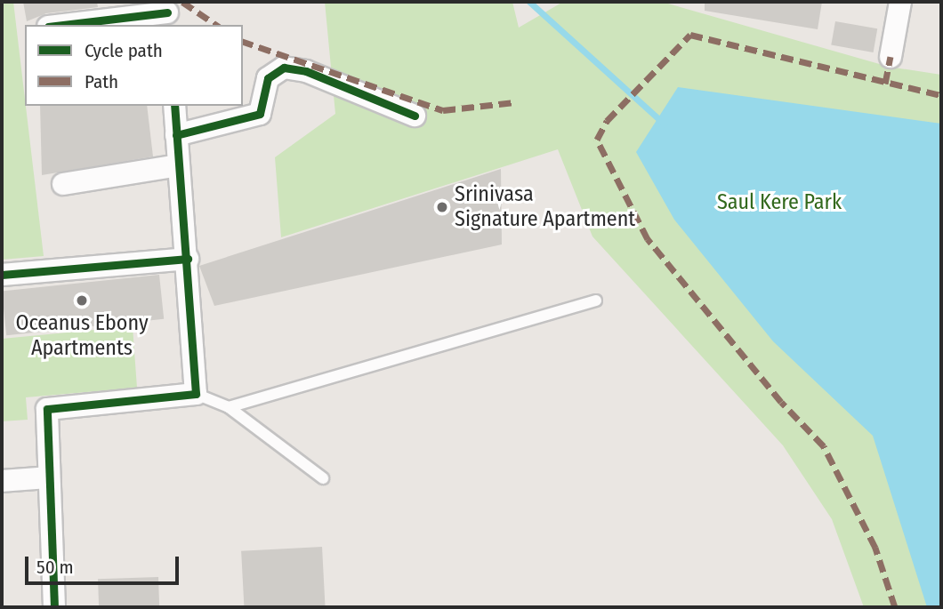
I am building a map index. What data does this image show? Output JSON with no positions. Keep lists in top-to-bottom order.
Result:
{
  "parks": ["Saul Kere Park"],
  "places": ["Srinivasa Signature Apartment", "Oceanus Ebony Apartments"],
  "legend": ["Cycle path", "Path"],
  "scale_bar": "50 m"
}
